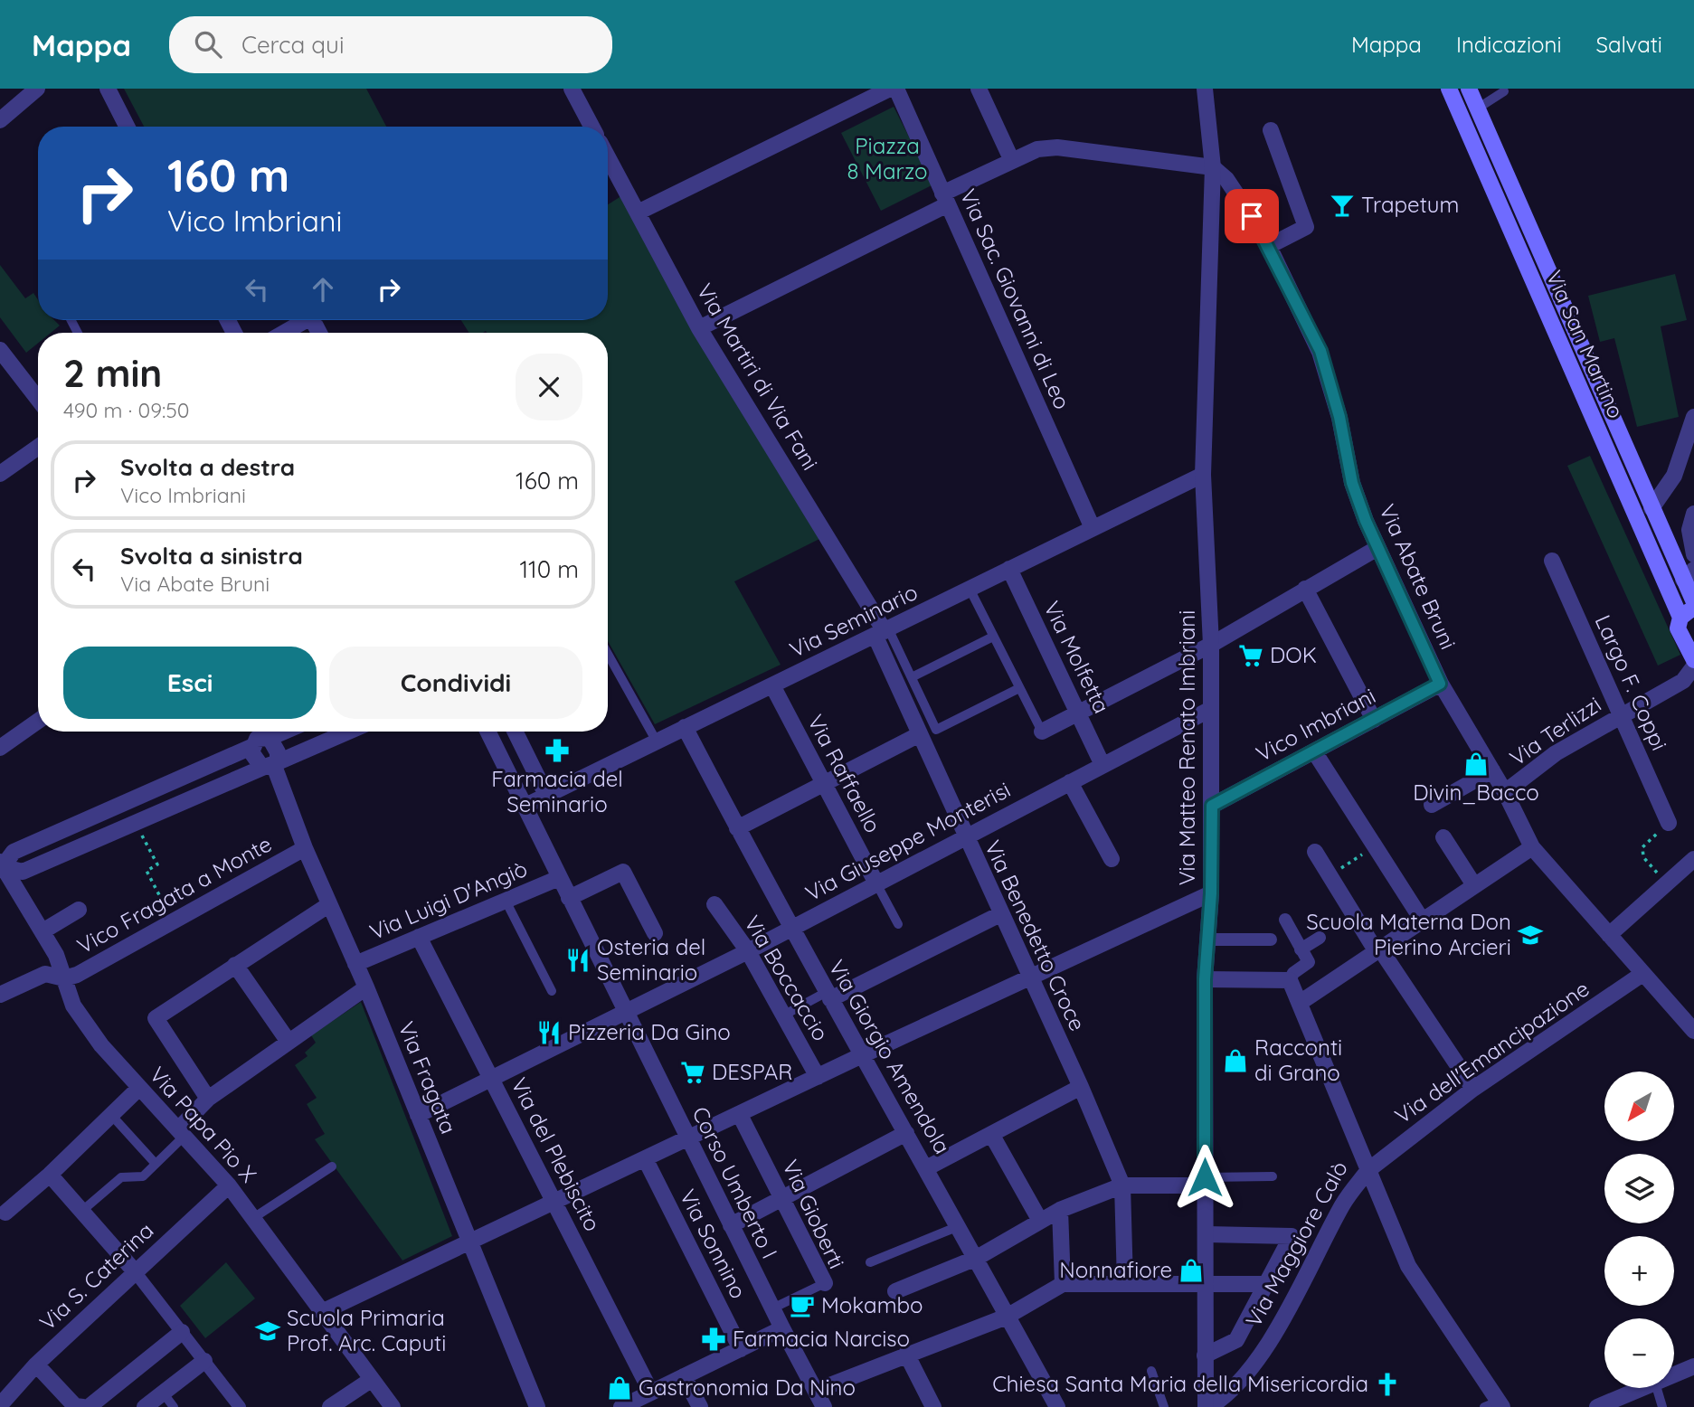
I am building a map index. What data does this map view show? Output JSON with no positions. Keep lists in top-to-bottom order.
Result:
{
  "streets": {
    "main road": ["Via San Martino"],
    "street": [
      "Via Sac. Giovanni di Leo",
      "Via Martiri di Via Fani",
      "Via Abate Bruni",
      "Via Seminario",
      "Via Molfetta",
      "Largo F. Coppi",
      "Vico Imbriani",
      "Via Terlizzi",
      "Via Matteo Renato Imbriani",
      "Via Raffaello",
      "Via Giuseppe Monterisi",
      "Vico Fragata a Monte",
      "Via Luigi D'Angiò",
      "Via Benedetto Croce",
      "Via Boccaccio",
      "Via dell'Emancipazione",
      "Via Giorgio Amendola",
      "Via Fragata",
      "Via Papa Pio X",
      "Via del Plebiscito",
      "Corso Umberto I",
      "Via Gioberti",
      "Via Sonnino",
      "Via Maggiore Calò",
      "Via S. Caterina"
    ]
  },
  "crossings": [
    ["Via Sac. Giovanni di Leo", "Via Seminario"],
    ["Via Martiri di Via Fani", "Via Seminario"],
    ["Via Martiri di Via Fani", "Via Benedetto Croce"],
    ["Via Abate Bruni", "Vico Imbriani"],
    ["Via Abate Bruni", "Via Terlizzi"],
    ["Via Abate Bruni", "Via Matteo Renato Imbriani"],
    ["Via Abate Bruni", "Via dell'Emancipazione"],
    ["Via Seminario", "Via Molfetta"],
    ["Via Seminario", "Via Matteo Renato Imbriani"],
    ["Via Seminario", "Via Raffaello"],
    ["Via Seminario", "Via Benedetto Croce"],
    ["Via Seminario", "Via Giorgio Amendola"],
    ["Via Seminario", "Corso Umberto I"],
    ["Via Molfetta", "Via Giuseppe Monterisi"],
    ["Largo F. Coppi", "Via Terlizzi"],
    ["Vico Imbriani", "Via Matteo Renato Imbriani"],
    ["Via Matteo Renato Imbriani", "Via Giuseppe Monterisi"],
    ["Via Matteo Renato Imbriani", "Via Maggiore Calò"],
    ["Via Raffaello", "Via Giuseppe Monterisi"],
    ["Via Giuseppe Monterisi", "Via Benedetto Croce"],
    ["Via Giuseppe Monterisi", "Via Boccaccio"],
    ["Via Giuseppe Monterisi", "Via Giorgio Amendola"],
    ["Via Giuseppe Monterisi", "Via Fragata"],
    ["Via Giuseppe Monterisi", "Via del Plebiscito"],
    ["Via Giuseppe Monterisi", "Corso Umberto I"],
    ["Vico Fragata a Monte", "Via Fragata"],
    ["Vico Fragata a Monte", "Via Papa Pio X"],
    ["Via Luigi D'Angiò", "Via Fragata"],
    ["Via Luigi D'Angiò", "Via del Plebiscito"],
    ["Via Luigi D'Angiò", "Corso Umberto I"],
    ["Via dell'Emancipazione", "Via Maggiore Calò"],
    ["Via Papa Pio X", "Via S. Caterina"],
    ["Corso Umberto I", "Via Gioberti"]
  ],
  "parks": ["Piazza 8 Marzo"],
  "places": {
    "bar": ["Trapetum"],
    "supermarket": ["DOK", "DESPAR"],
    "pharmacy": ["Farmacia del Seminario", "Farmacia Narciso"],
    "shop": [
      "Divin_Bacco",
      "Racconti di Grano",
      "Nonnafiore",
      "Gastronomia Da Nino"
    ],
    "school or university": ["Scuola Materna Don Pierino Arcieri", "Scuola Primaria Prof. Arc. Caputi"],
    "restaurant": ["Osteria del Seminario", "Pizzeria Da Gino"],
    "cafe": ["Mokambo"],
    "church": ["Chiesa Santa Maria della Misericordia"]
  },
  "north": "bottom left",
  "page": {
    "header": "Mappa",
    "search": "Cerca qui",
    "nav": ["Mappa", "Indicazioni", "Salvati"],
    "turn": ["160 m", "Vico Imbriani"],
    "heading": ["2 min", "490 m · 09:50"],
    "list": [
      {
        "name": "Svolta a destra",
        "note": "Vico Imbriani",
        "value": "160 m"
      },
      {
        "name": "Svolta a sinistra",
        "note": "Via Abate Bruni",
        "value": "110 m"
      }
    ],
    "buttons": ["Esci", "Condividi"],
    "map_buttons": ["+", "−"]
  }
}
